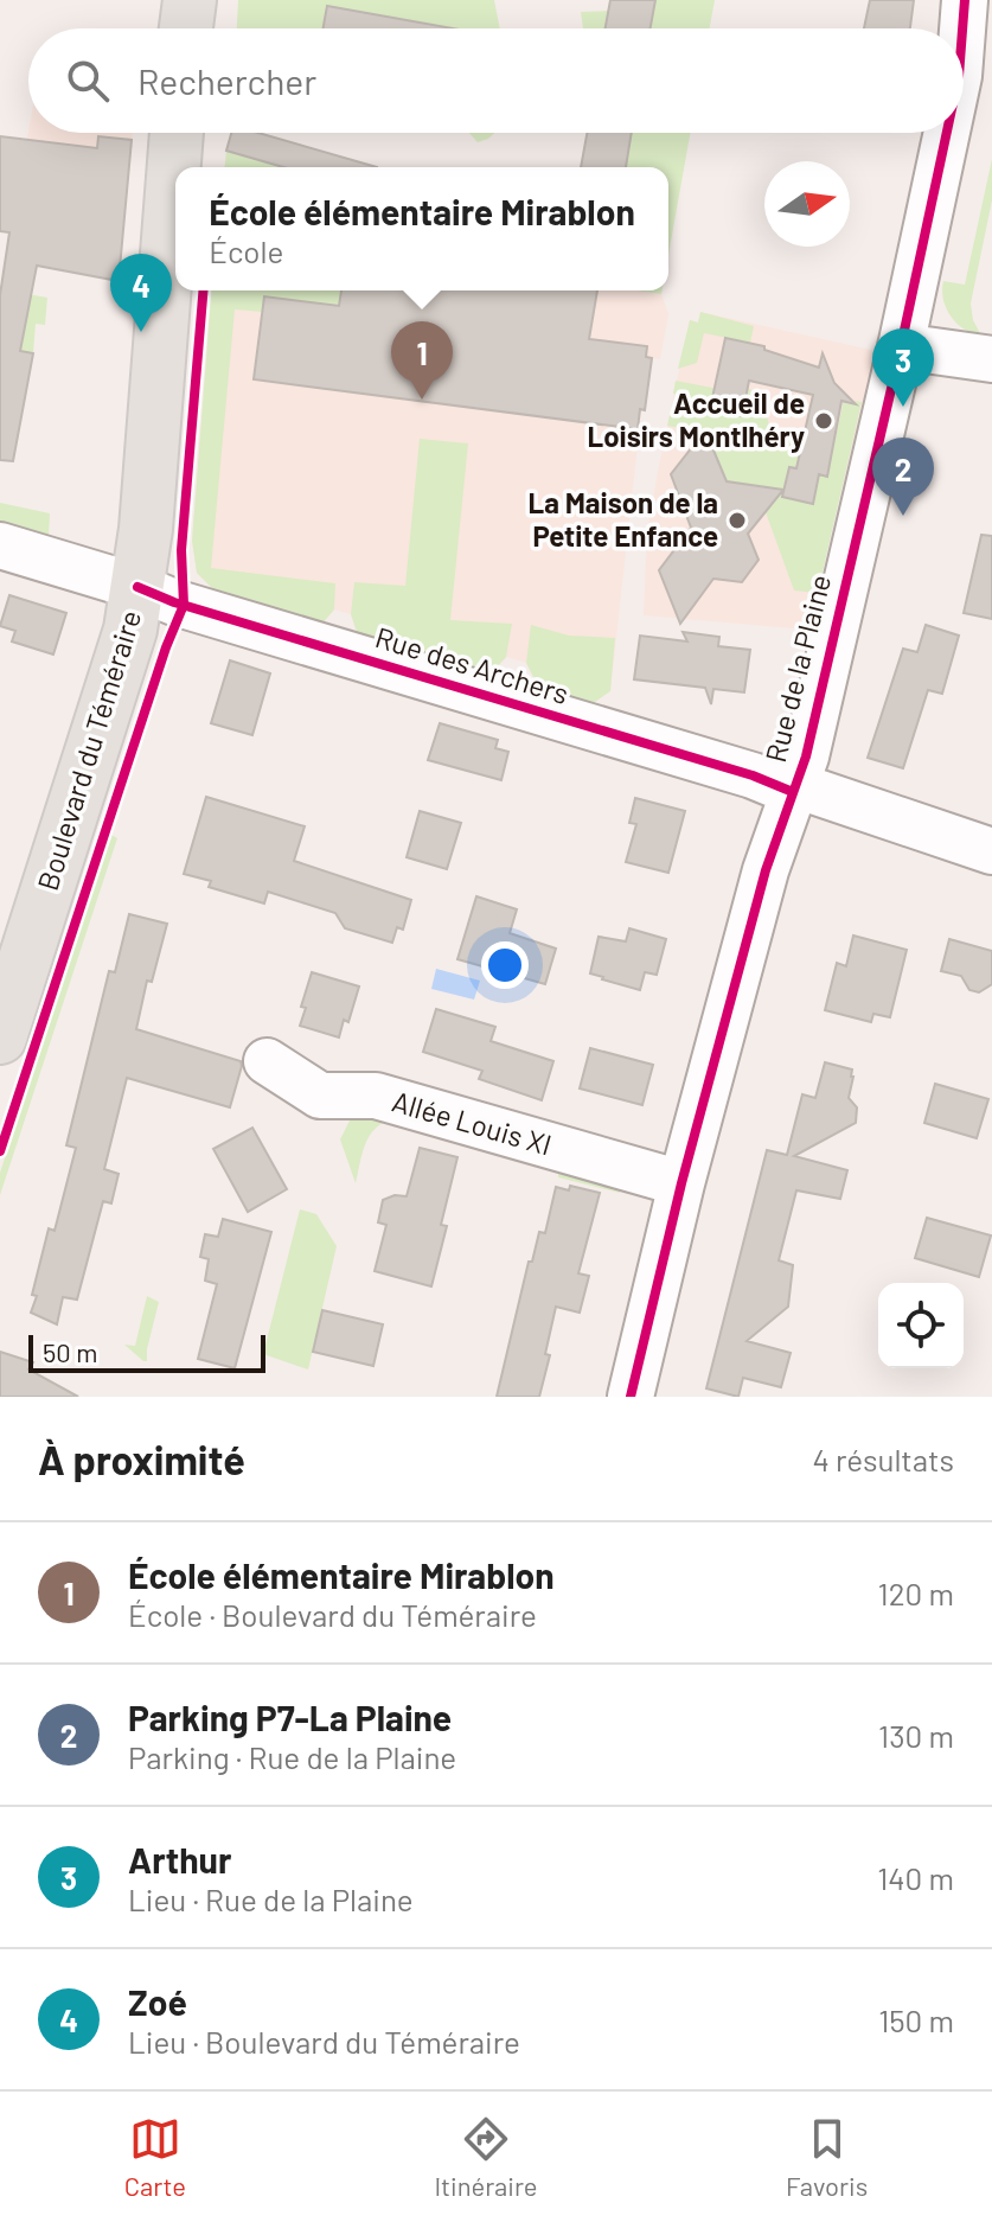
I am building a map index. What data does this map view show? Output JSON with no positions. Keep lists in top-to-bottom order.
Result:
{
  "streets": {
    "main road": ["Boulevard du Téméraire"],
    "street": ["Rue des Archers", "Rue de la Plaine", "Allée Louis XI"]
  },
  "crossings": [
    ["Rue des Archers", "Rue de la Plaine"],
    ["Rue des Archers", "Boulevard du Téméraire"],
    ["Rue de la Plaine", "Allée Louis XI"]
  ],
  "places": ["Accueil de Loisirs Montlhéry", "La Maison de la Petite Enfance"],
  "scale_bar": "50 m",
  "north": "right",
  "page": {
    "search": "Rechercher",
    "popup": ["École élémentaire Mirablon", "École"],
    "pins": [
      "4",
      "1",
      "3",
      "2"
    ],
    "scale": "50 m",
    "heading": ["À proximité", "4 résultats"],
    "list": [
      {
        "mark": "1",
        "name": "École élémentaire Mirablon",
        "note": "École · Boulevard du Téméraire",
        "value": "120 m"
      },
      {
        "mark": "2",
        "name": "Parking P7-La Plaine",
        "note": "Parking · Rue de la Plaine",
        "value": "130 m"
      },
      {
        "mark": "3",
        "name": "Arthur",
        "note": "Lieu · Rue de la Plaine",
        "value": "140 m"
      },
      {
        "mark": "4",
        "name": "Zoé",
        "note": "Lieu · Boulevard du Téméraire",
        "value": "150 m"
      }
    ],
    "nav": ["Carte", "Itinéraire", "Favoris"]
  }
}
